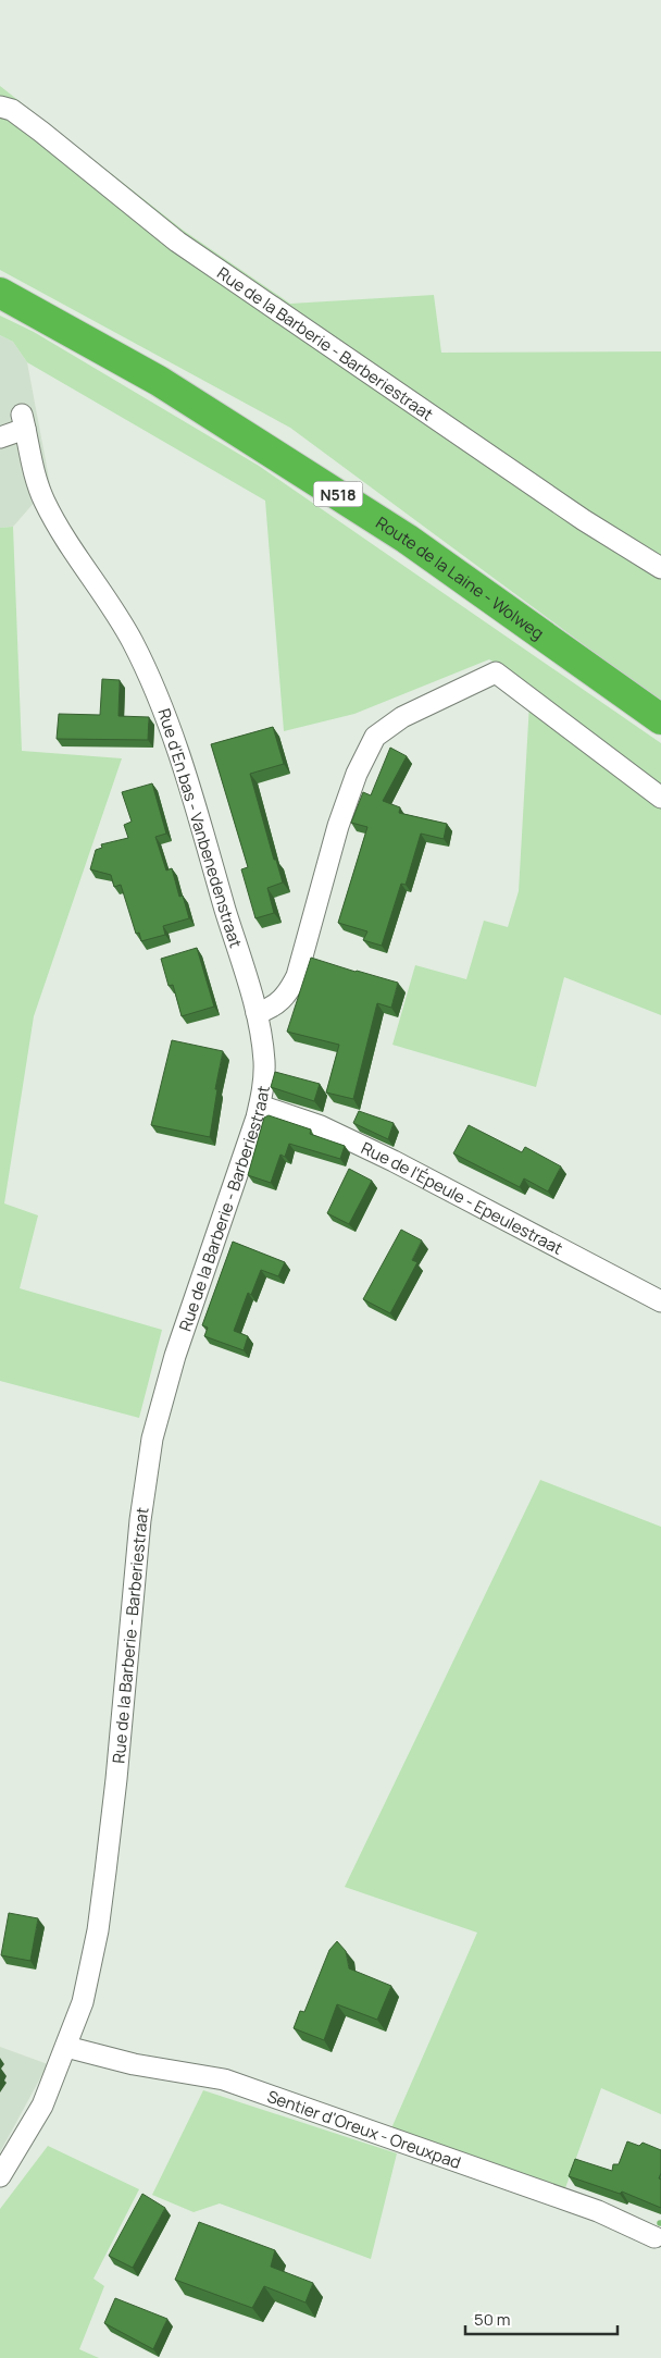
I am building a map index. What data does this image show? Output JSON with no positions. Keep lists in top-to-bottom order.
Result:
{
  "streets": {
    "highway": ["N518", "Route de la Laine - Wolweg"],
    "street": [
      "Rue de la Barberie - Barberiestraat",
      "Rue d'En bas - Vanbenedenstraat",
      "Rue de l'Épeule - Epeulestraat",
      "Sentier d'Oreux - Oreuxpad"
    ]
  },
  "crossings": [
    ["Rue de la Barberie - Barberiestraat", "Rue d'En bas - Vanbenedenstraat"],
    ["Rue de la Barberie - Barberiestraat", "Rue de l'Épeule - Epeulestraat"],
    ["Rue de la Barberie - Barberiestraat", "Sentier d'Oreux - Oreuxpad"]
  ],
  "scale_bar": "50 m"
}
